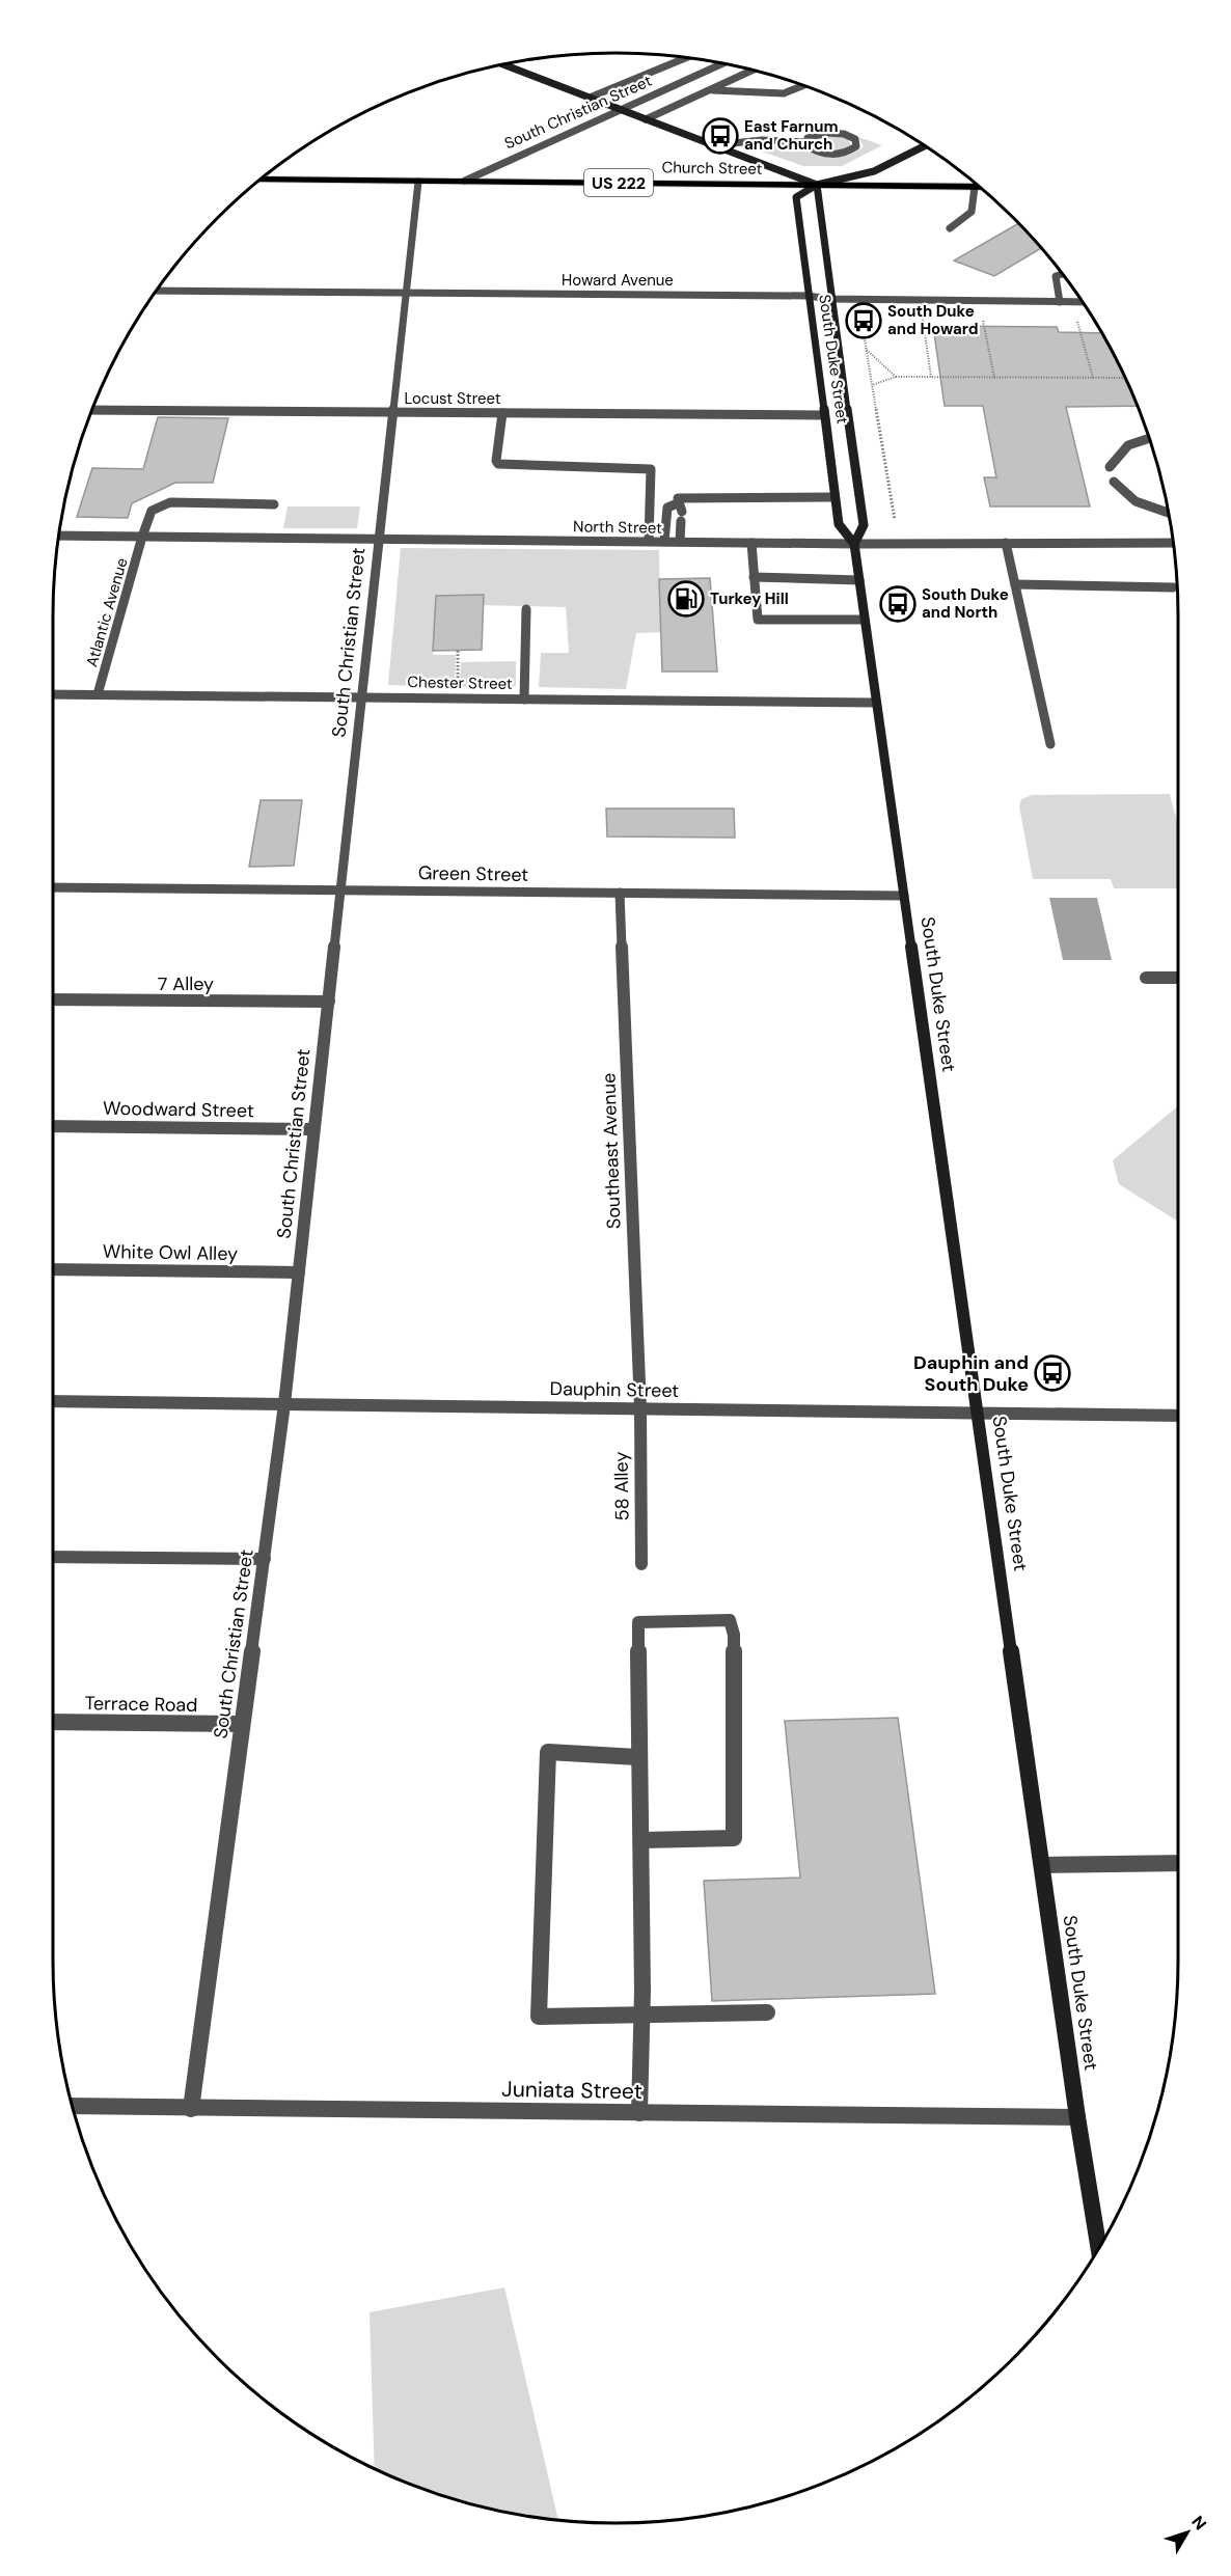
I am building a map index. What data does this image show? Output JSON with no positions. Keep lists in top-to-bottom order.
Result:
{
  "streets": {
    "highway": ["Church Street", "US 222"],
    "main road": ["South Duke Street"],
    "street": [
      "South Christian Street",
      "Howard Avenue",
      "Locust Street",
      "North Street",
      "Atlantic Avenue",
      "Chester Street",
      "Green Street",
      "7 Alley",
      "Woodward Street",
      "Southeast Avenue",
      "White Owl Alley",
      "Dauphin Street",
      "58 Alley",
      "Terrace Road",
      "Juniata Street"
    ]
  },
  "crossings": [
    ["South Christian Street", "Church Street"],
    ["South Christian Street", "Howard Avenue"],
    ["South Christian Street", "Locust Street"],
    ["South Christian Street", "North Street"],
    ["South Christian Street", "Chester Street"],
    ["South Christian Street", "Green Street"],
    ["South Christian Street", "7 Alley"],
    ["South Christian Street", "Woodward Street"],
    ["South Christian Street", "White Owl Alley"],
    ["South Christian Street", "Dauphin Street"],
    ["South Christian Street", "Terrace Road"],
    ["South Christian Street", "Juniata Street"],
    ["Church Street", "South Duke Street"],
    ["Howard Avenue", "South Duke Street"],
    ["South Duke Street", "Locust Street"],
    ["South Duke Street", "North Street"],
    ["South Duke Street", "Chester Street"],
    ["South Duke Street", "Green Street"],
    ["South Duke Street", "Dauphin Street"],
    ["South Duke Street", "Juniata Street"],
    ["North Street", "Atlantic Avenue"],
    ["Atlantic Avenue", "Chester Street"],
    ["Green Street", "Southeast Avenue"],
    ["Southeast Avenue", "Dauphin Street"],
    ["Southeast Avenue", "58 Alley"],
    ["Dauphin Street", "58 Alley"]
  ],
  "places": {
    "bus stop": [
      "East Farnum and Church",
      "South Duke and Howard",
      "South Duke and North",
      "Dauphin and South Duke"
    ],
    "fuel station": ["Turkey Hill"]
  },
  "north": "top right"
}
